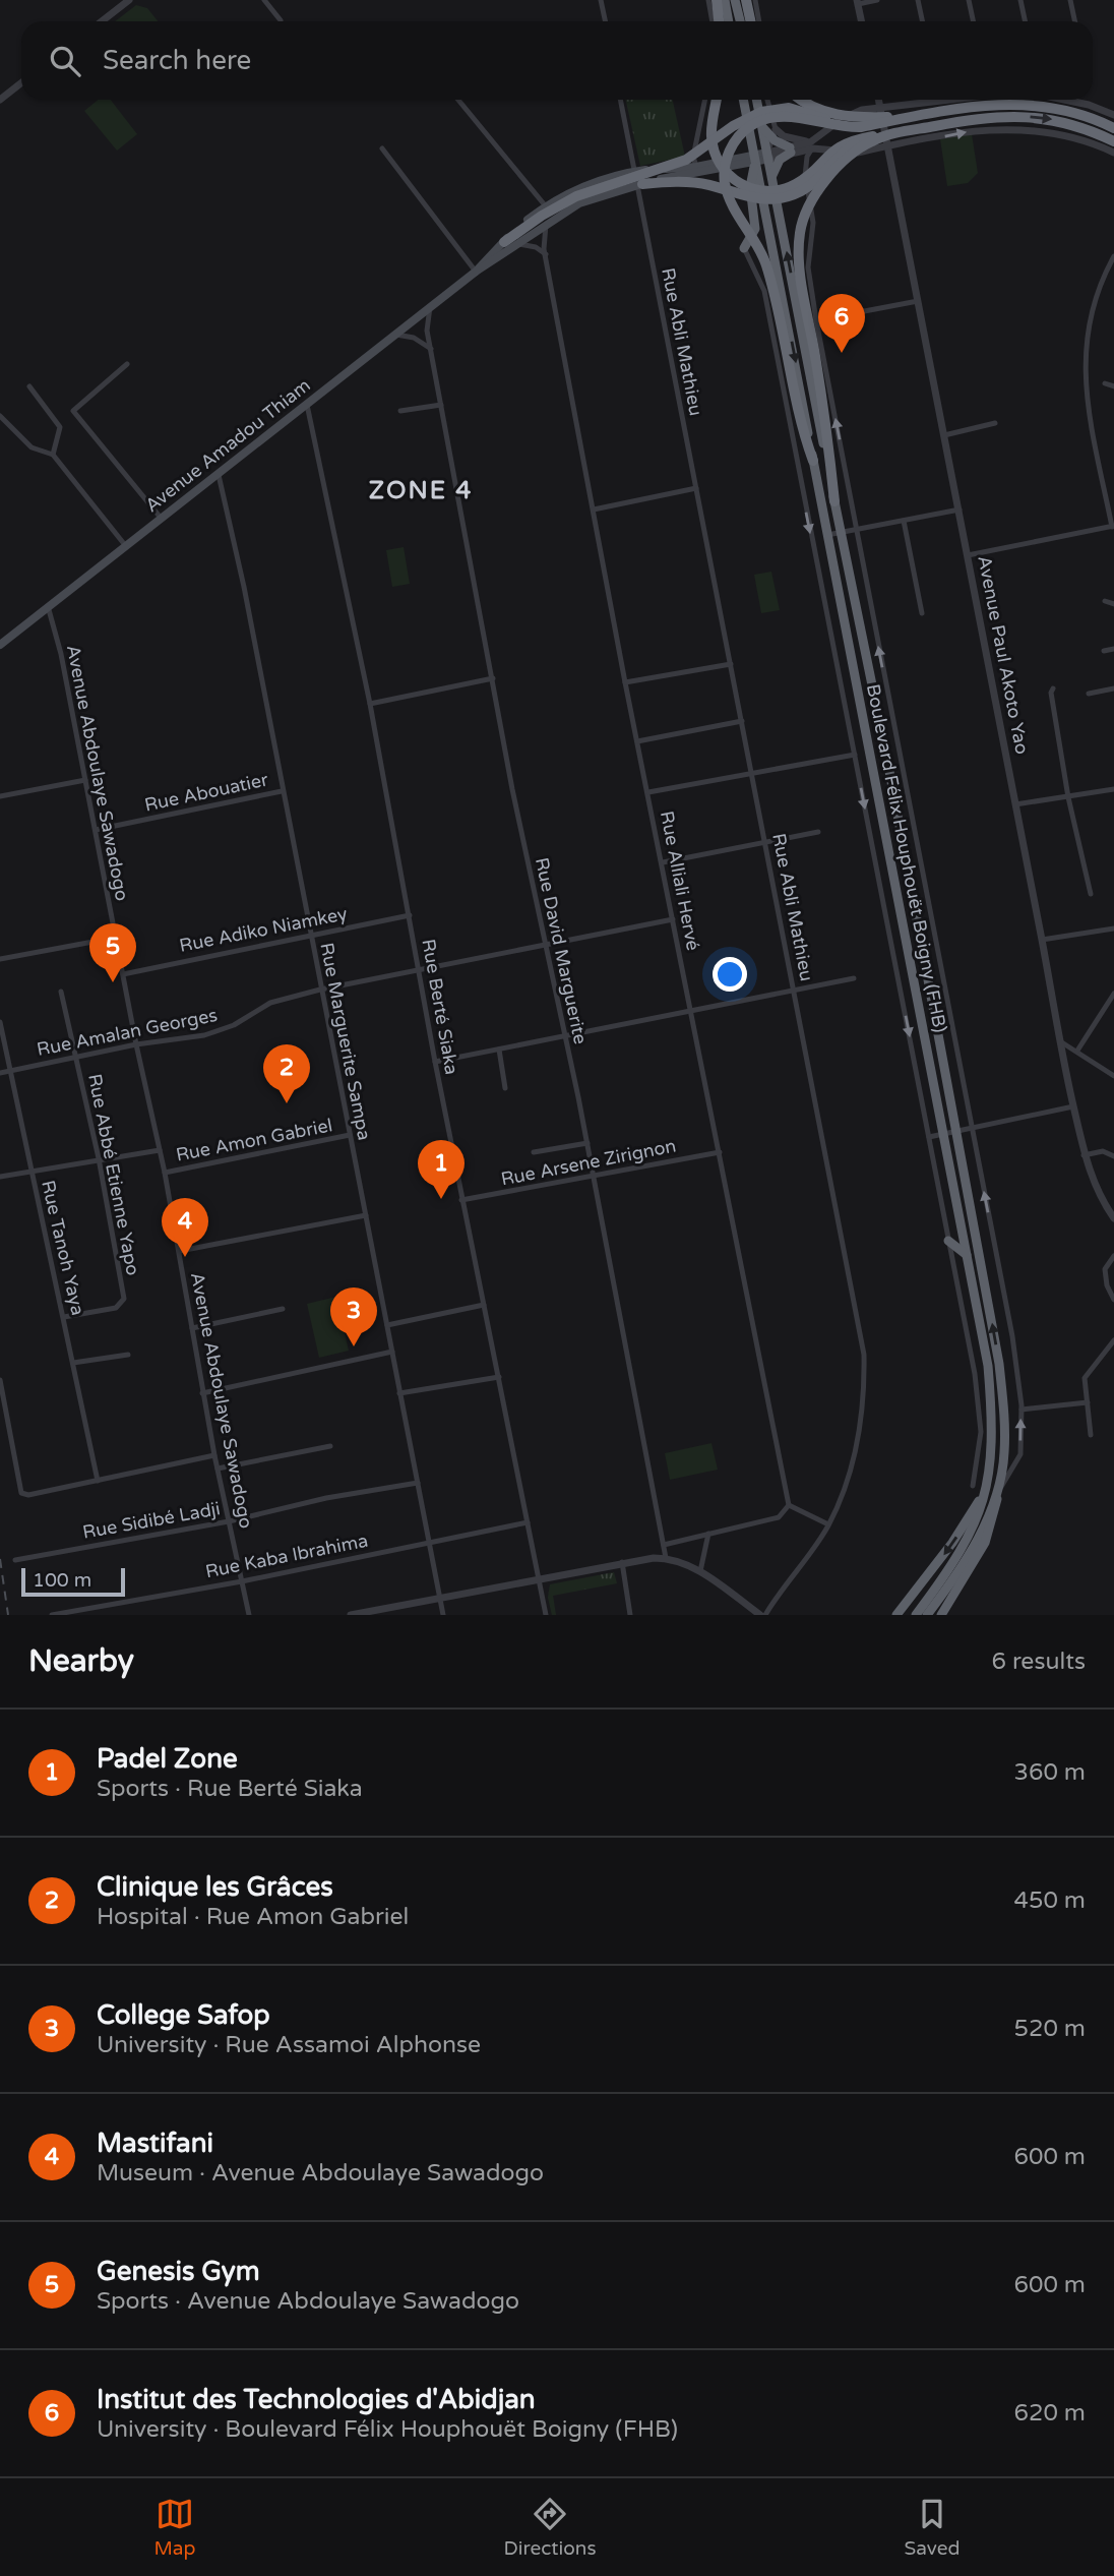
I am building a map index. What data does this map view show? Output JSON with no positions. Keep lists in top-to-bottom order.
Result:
{
  "streets": {
    "highway": ["Boulevard Félix Houphouët Boigny (FHB)"],
    "main road": ["Avenue Amadou Thiam"],
    "street": [
      "Rue Abli Mathieu",
      "Avenue Paul Akoto Yao",
      "Avenue Abdoulaye Sawadogo",
      "Rue Abouatier",
      "Rue Alliali Hervé",
      "Rue Adiko Niamkey",
      "Rue David Marguerite",
      "Rue Berté Siaka",
      "Rue Amalan Georges",
      "Rue Marguerite Sampa",
      "Rue Amon Gabriel",
      "Rue Arsene Zirignon",
      "Rue Abbé Etienne Yapo",
      "Rue Tanoh Yaya",
      "Rue Sidibé Ladji",
      "Rue Kaba Ibrahima"
    ]
  },
  "crossings": [
    ["Rue Abli Mathieu", "Avenue Amadou Thiam"],
    ["Avenue Amadou Thiam", "Avenue Abdoulaye Sawadogo"],
    ["Avenue Amadou Thiam", "Boulevard Félix Houphouët Boigny (FHB)"],
    ["Avenue Amadou Thiam", "Rue Alliali Hervé"],
    ["Avenue Amadou Thiam", "Rue David Marguerite"],
    ["Avenue Amadou Thiam", "Rue Berté Siaka"],
    ["Avenue Amadou Thiam", "Rue Marguerite Sampa"],
    ["Avenue Abdoulaye Sawadogo", "Rue Abouatier"],
    ["Avenue Abdoulaye Sawadogo", "Rue Adiko Niamkey"],
    ["Avenue Abdoulaye Sawadogo", "Rue Amalan Georges"],
    ["Avenue Abdoulaye Sawadogo", "Rue Amon Gabriel"],
    ["Avenue Abdoulaye Sawadogo", "Rue Sidibé Ladji"],
    ["Avenue Abdoulaye Sawadogo", "Rue Kaba Ibrahima"],
    ["Rue Abouatier", "Rue Marguerite Sampa"],
    ["Rue Alliali Hervé", "Rue Amalan Georges"],
    ["Rue Alliali Hervé", "Rue Arsene Zirignon"],
    ["Rue Adiko Niamkey", "Rue Berté Siaka"],
    ["Rue Adiko Niamkey", "Rue Marguerite Sampa"],
    ["Rue David Marguerite", "Rue Amalan Georges"],
    ["Rue David Marguerite", "Rue Arsene Zirignon"],
    ["Rue Berté Siaka", "Rue Amalan Georges"],
    ["Rue Berté Siaka", "Rue Arsene Zirignon"],
    ["Rue Berté Siaka", "Rue Kaba Ibrahima"],
    ["Rue Amalan Georges", "Rue Marguerite Sampa"],
    ["Rue Amalan Georges", "Rue Abbé Etienne Yapo"],
    ["Rue Amalan Georges", "Rue Tanoh Yaya"],
    ["Rue Marguerite Sampa", "Rue Amon Gabriel"],
    ["Rue Marguerite Sampa", "Rue Sidibé Ladji"],
    ["Rue Marguerite Sampa", "Rue Kaba Ibrahima"],
    ["Rue Abbé Etienne Yapo", "Rue Tanoh Yaya"]
  ],
  "districts": ["ZONE 4"],
  "scale_bar": "100 m",
  "page": {
    "search": "Search here",
    "pins": [
      "6",
      "5",
      "2",
      "1",
      "4",
      "3"
    ],
    "scale": "100 m",
    "heading": ["Nearby", "6 results"],
    "list": [
      {
        "mark": "1",
        "name": "Padel Zone",
        "note": "Sports · Rue Berté Siaka",
        "value": "360 m"
      },
      {
        "mark": "2",
        "name": "Clinique les Grâces",
        "note": "Hospital · Rue Amon Gabriel",
        "value": "450 m"
      },
      {
        "mark": "3",
        "name": "College Safop",
        "note": "University · Rue Assamoi Alphonse",
        "value": "520 m"
      },
      {
        "mark": "4",
        "name": "Mastifani",
        "note": "Museum · Avenue Abdoulaye Sawadogo",
        "value": "600 m"
      },
      {
        "mark": "5",
        "name": "Genesis Gym",
        "note": "Sports · Avenue Abdoulaye Sawadogo",
        "value": "600 m"
      },
      {
        "mark": "6",
        "name": "Institut des Technologies d'Abidjan",
        "note": "University · Boulevard Félix Houphouët Boigny (FHB)",
        "value": "620 m"
      }
    ],
    "nav": ["Map", "Directions", "Saved"]
  }
}
